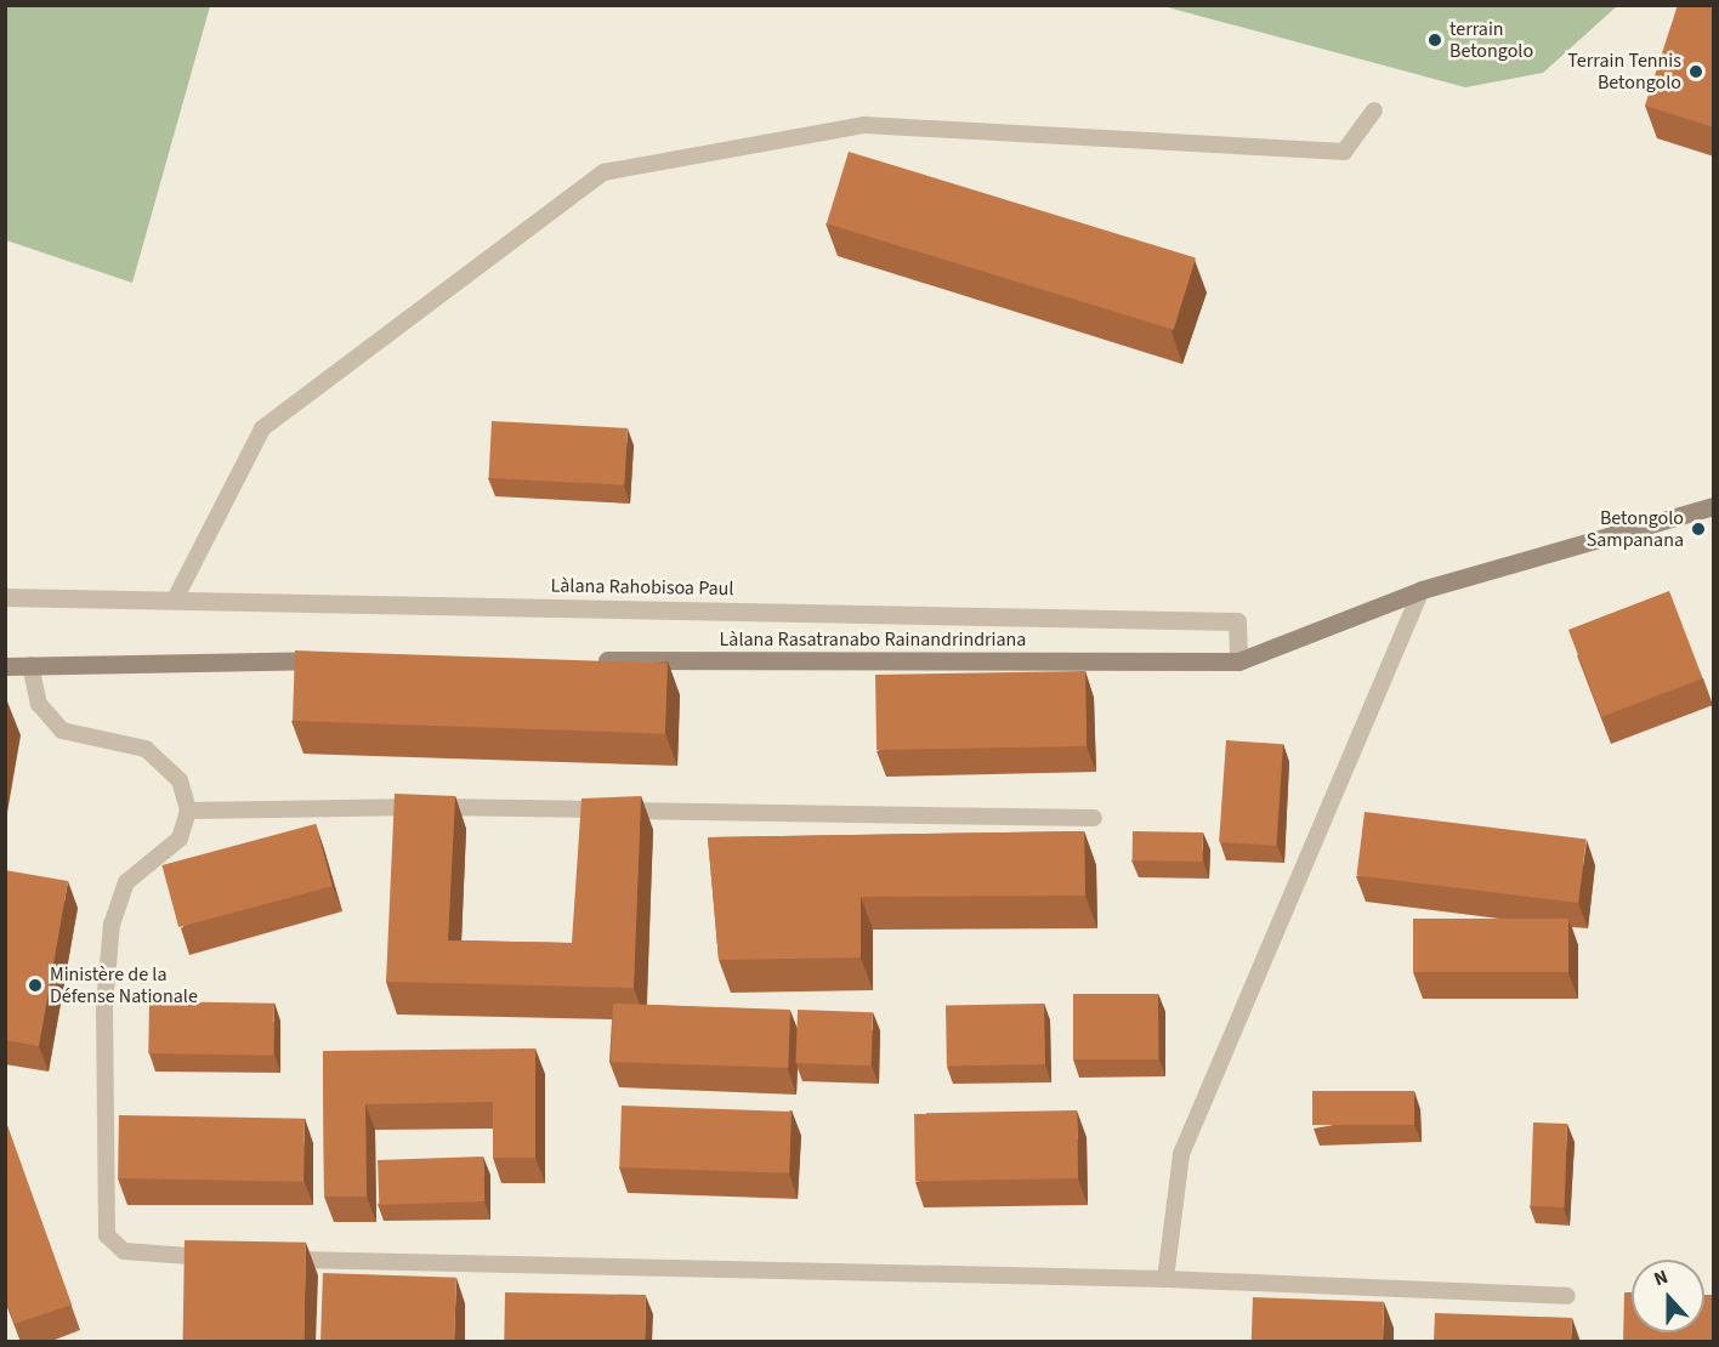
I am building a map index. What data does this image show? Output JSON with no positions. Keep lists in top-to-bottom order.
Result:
{
  "streets": {
    "street": ["Làlana Rahobisoa Paul", "Làlana Rasatranabo Rainandrindriana"]
  },
  "crossings": [
    ["Làlana Rahobisoa Paul", "Làlana Rasatranabo Rainandrindriana"]
  ],
  "places": [
    "terrain Betongolo",
    "Terrain Tennis Betongolo",
    "Betongolo Sampanana",
    "Ministère de la Défense Nationale"
  ],
  "north": "top"
}
